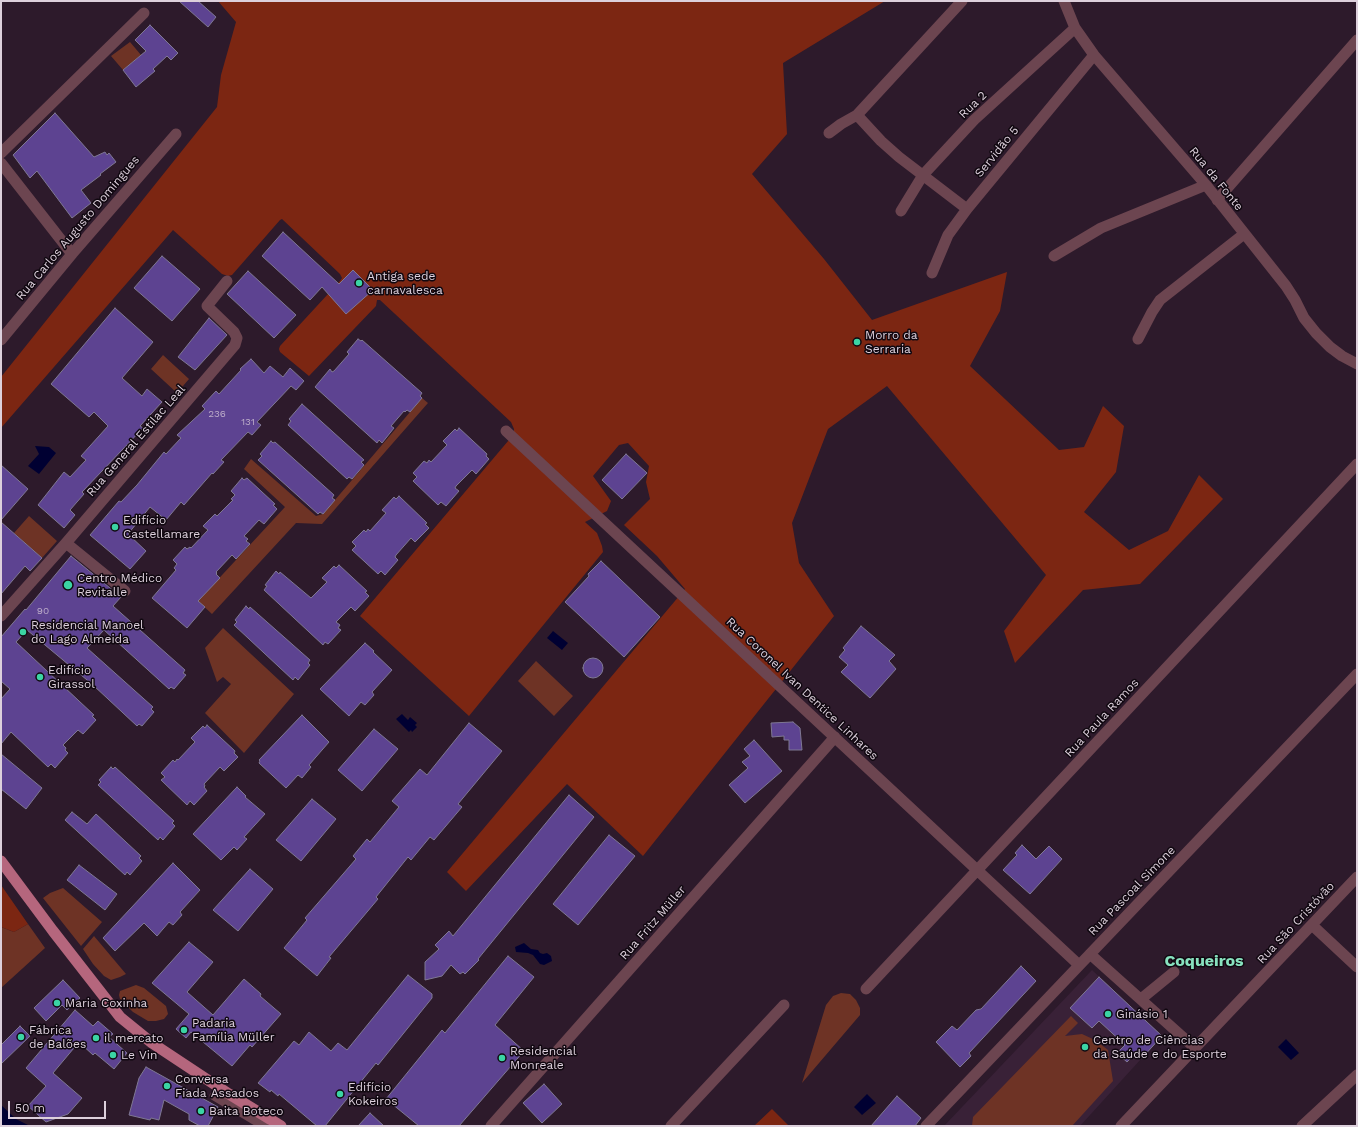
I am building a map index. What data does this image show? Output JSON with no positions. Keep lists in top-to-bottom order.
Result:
{
  "streets": {
    "street": [
      "Rua 2",
      "Servidão 5",
      "Rua da Fonte",
      "Rua Carlos Augusto Domingues",
      "Rua General Estilac Leal",
      "Rua Coronel Ivan Dentice Linhares",
      "Rua Paula Ramos",
      "Rua Pascoal Simone",
      "Rua Fritz Müller",
      "Rua São Cristóvão"
    ]
  },
  "crossings": [
    ["Rua 2", "Rua da Fonte"],
    ["Servidão 5", "Rua da Fonte"],
    ["Rua Coronel Ivan Dentice Linhares", "Rua Paula Ramos"],
    ["Rua Coronel Ivan Dentice Linhares", "Rua Pascoal Simone"],
    ["Rua Coronel Ivan Dentice Linhares", "Rua Fritz Müller"]
  ],
  "districts": ["Coqueiros"],
  "places": [
    "Antiga sede carnavalesca",
    "Morro da Serraria",
    "Edifício Castellamare",
    "Centro Médico Revitalle",
    "Residencial Manoel do Lago Almeida",
    "Edifício Girassol",
    "Maria Coxinha",
    "Ginásio 1",
    "Padaria Família Müller",
    "Fábrica de Balões",
    "il mercato",
    "Centro de Ciências da Saúde e do Esporte",
    "Le Vin",
    "Residencial Monreale",
    "Conversa Fiada Assados",
    "Edifício Kokeiros",
    "Baita Boteco"
  ],
  "house_numbers": ["236", "131", "90"],
  "scale_bar": "50 m"
}
